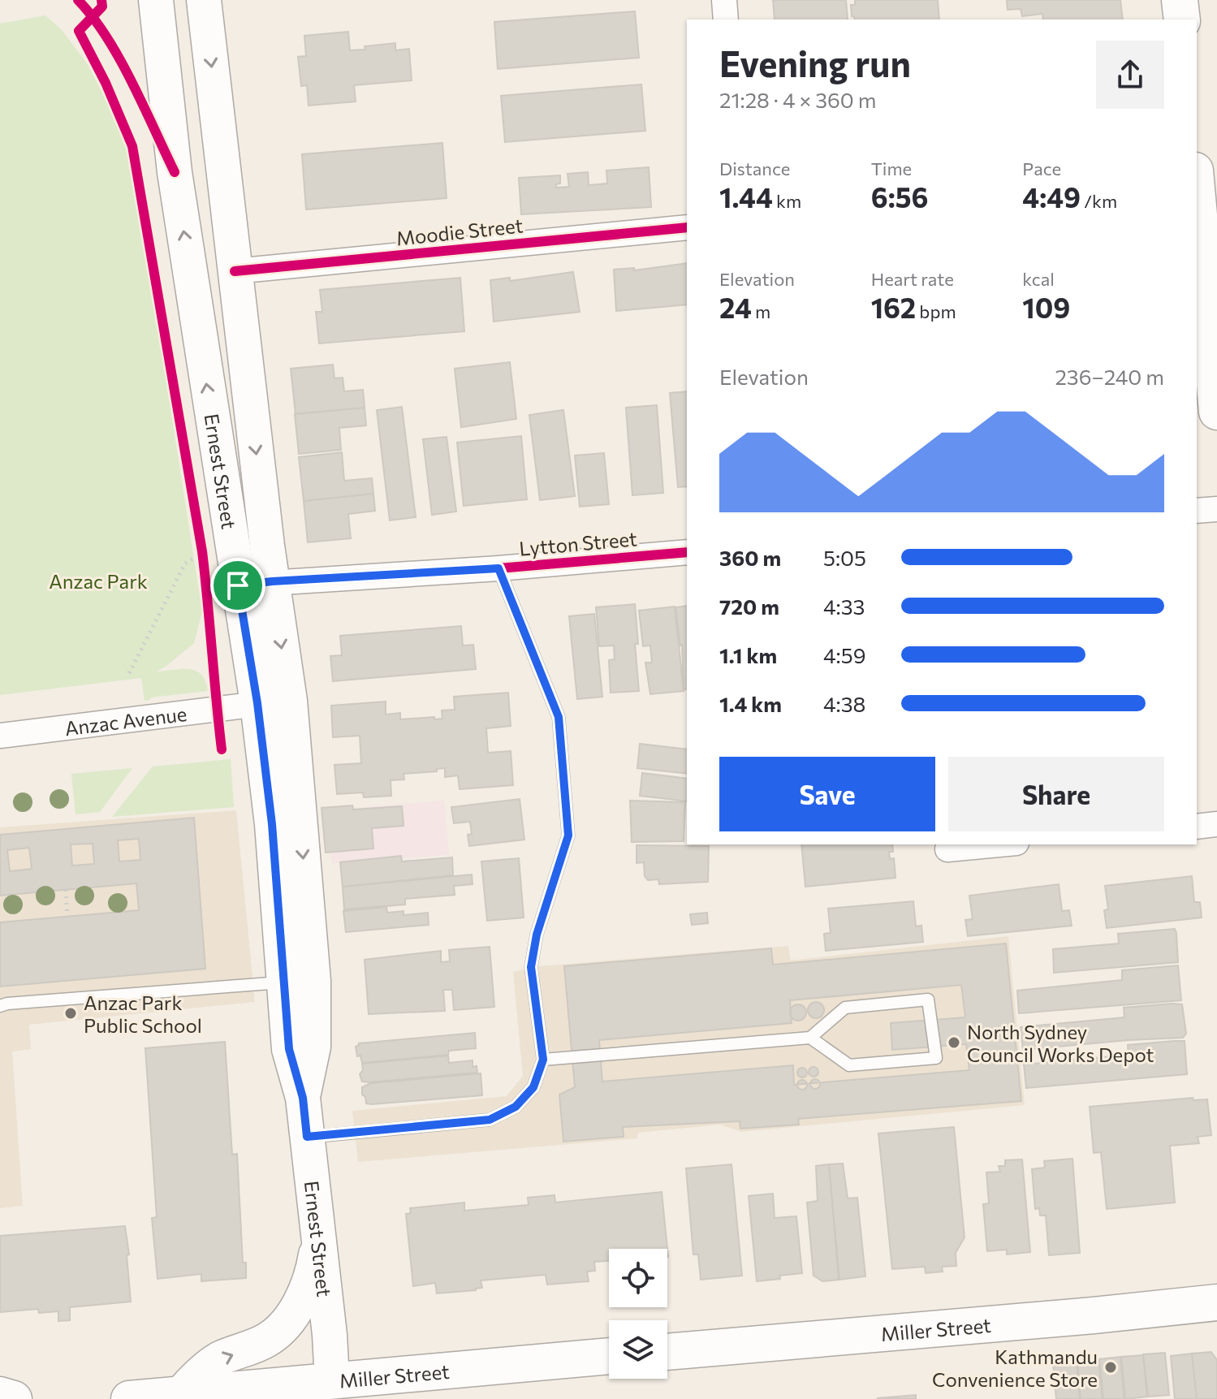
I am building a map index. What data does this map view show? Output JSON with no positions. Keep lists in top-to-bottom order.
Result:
{
  "streets": {
    "main road": ["Ernest Street", "Miller Street"],
    "street": ["Moodie Street", "Lytton Street", "Anzac Avenue"]
  },
  "crossings": [
    ["Moodie Street", "Ernest Street"],
    ["Ernest Street", "Lytton Street"],
    ["Ernest Street", "Anzac Avenue"],
    ["Ernest Street", "Miller Street"]
  ],
  "parks": ["Anzac Park"],
  "places": ["Anzac Park Public School", "North Sydney Council Works Depot", "Kathmandu Convenience Store"],
  "page": {
    "heading": ["Evening run", "21:28 · 4 × 360 m"],
    "stats": [
      ["Distance", "1.44 km"],
      ["Time", "6:56"],
      ["Pace", "4:49 /km"],
      ["Elevation", "24 m"],
      ["Heart rate", "162 bpm"],
      ["kcal", "109"]
    ],
    "chart": ["Elevation", "236–240 m"],
    "list": [
      {
        "name": "360 m",
        "note": "5:05"
      },
      {
        "name": "720 m",
        "note": "4:33"
      },
      {
        "name": "1.1 km",
        "note": "4:59"
      },
      {
        "name": "1.4 km",
        "note": "4:38"
      }
    ],
    "buttons": ["Save", "Share"]
  }
}
